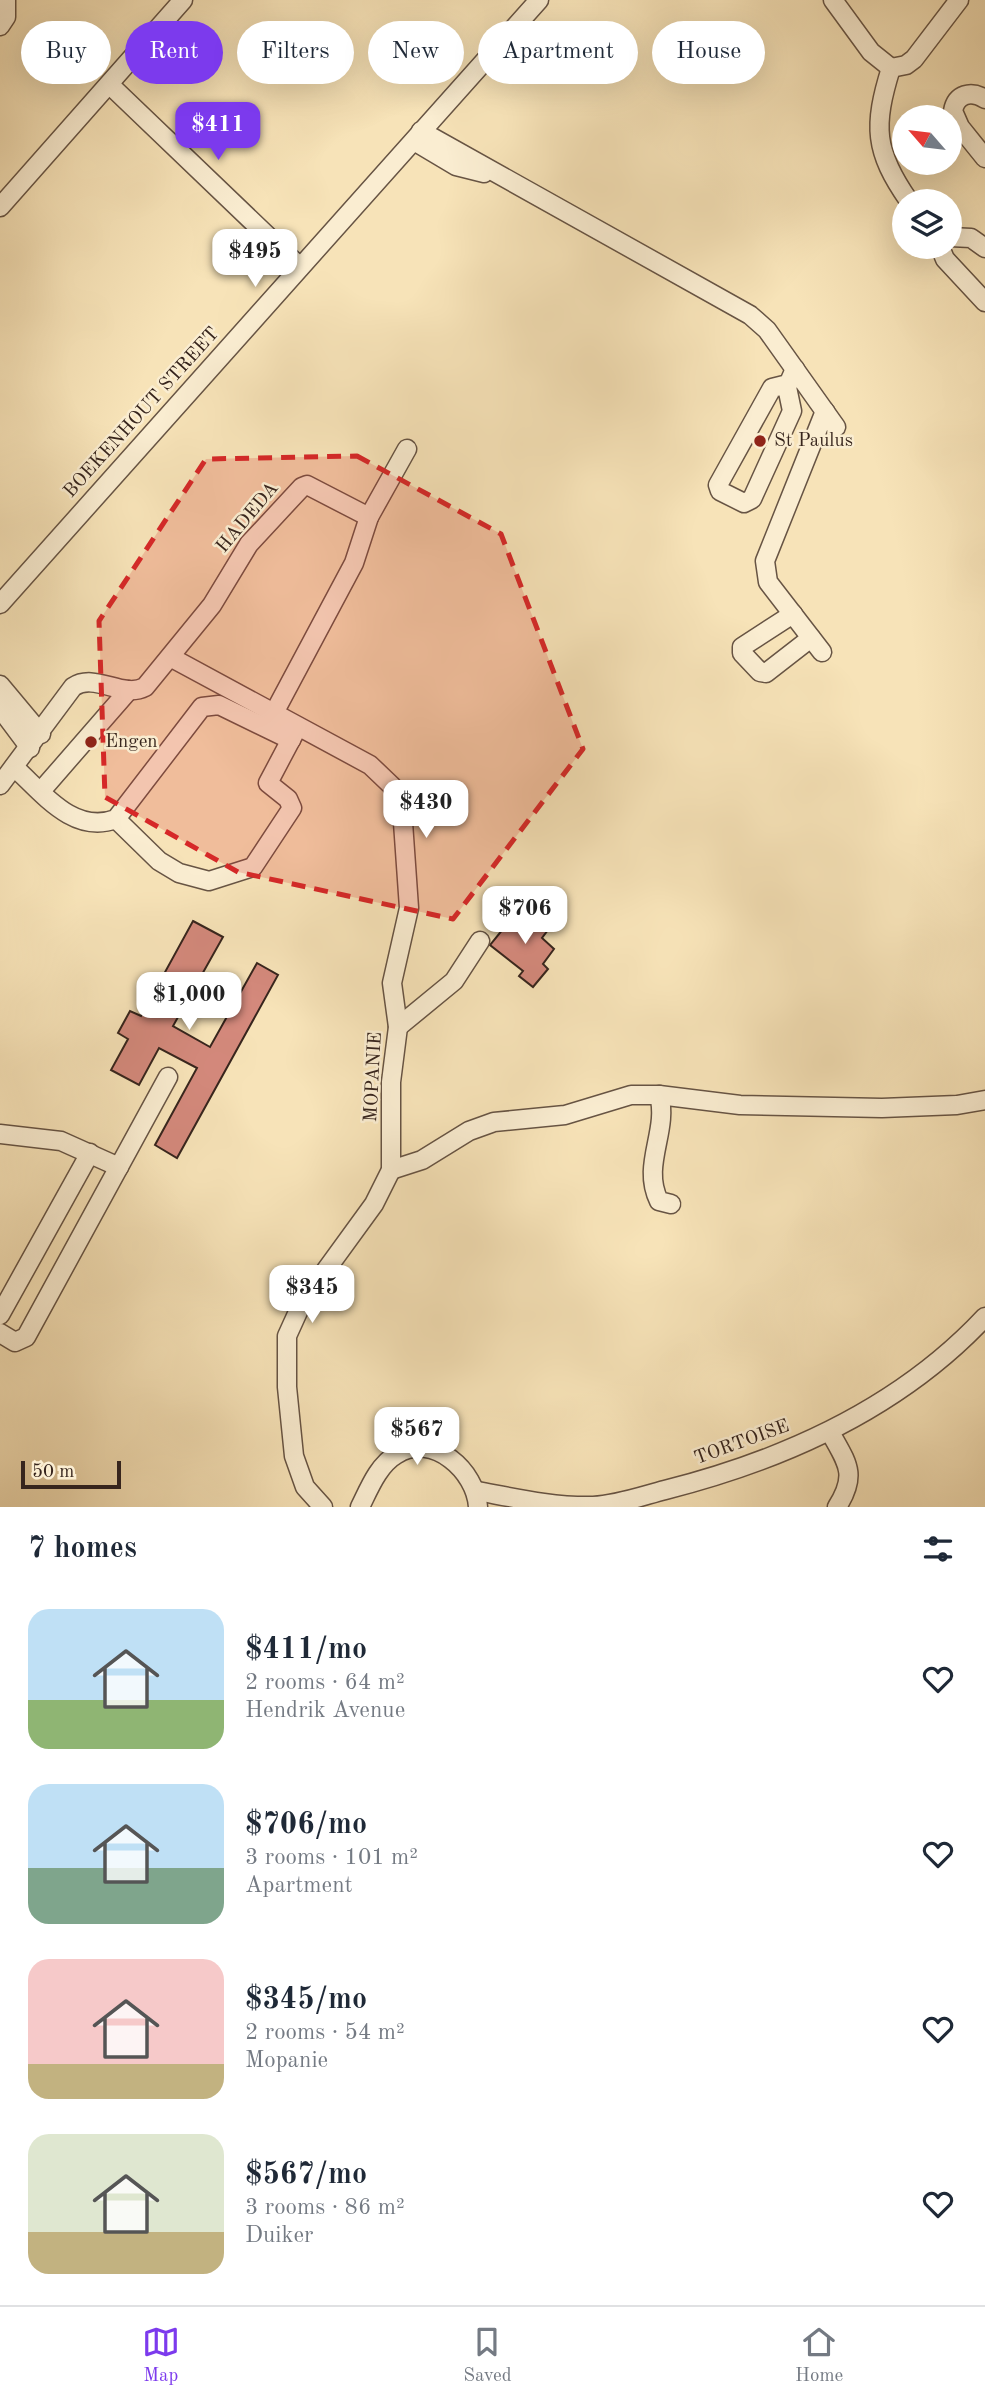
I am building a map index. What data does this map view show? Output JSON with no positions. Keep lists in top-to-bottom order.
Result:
{
  "streets": {
    "street": [
      "BOEKENHOUT STREET",
      "HADEDA",
      "MOPANIE",
      "TORTOISE"
    ]
  },
  "crossings": [
    ["HADEDA", "MOPANIE"]
  ],
  "places": ["St Paulus", "Engen"],
  "scale_bar": "50 m",
  "north": "top left",
  "page": {
    "chip": [
      "Buy",
      "Rent",
      "Filters",
      "New",
      "Apartment",
      "House"
    ],
    "price": [
      "$411",
      "$495",
      "$430",
      "$706",
      "$1,000",
      "$345",
      "$567"
    ],
    "scale": "50 m",
    "heading": "7 homes",
    "list": [
      {
        "name": "$411/mo",
        "note": "2 rooms · 64 m² · Hendrik Avenue"
      },
      {
        "name": "$706/mo",
        "note": "3 rooms · 101 m² · Apartment"
      },
      {
        "name": "$345/mo",
        "note": "2 rooms · 54 m² · Mopanie"
      },
      {
        "name": "$567/mo",
        "note": "3 rooms · 86 m² · Duiker"
      }
    ],
    "tabs": ["Map", "Saved", "Home"]
  }
}
